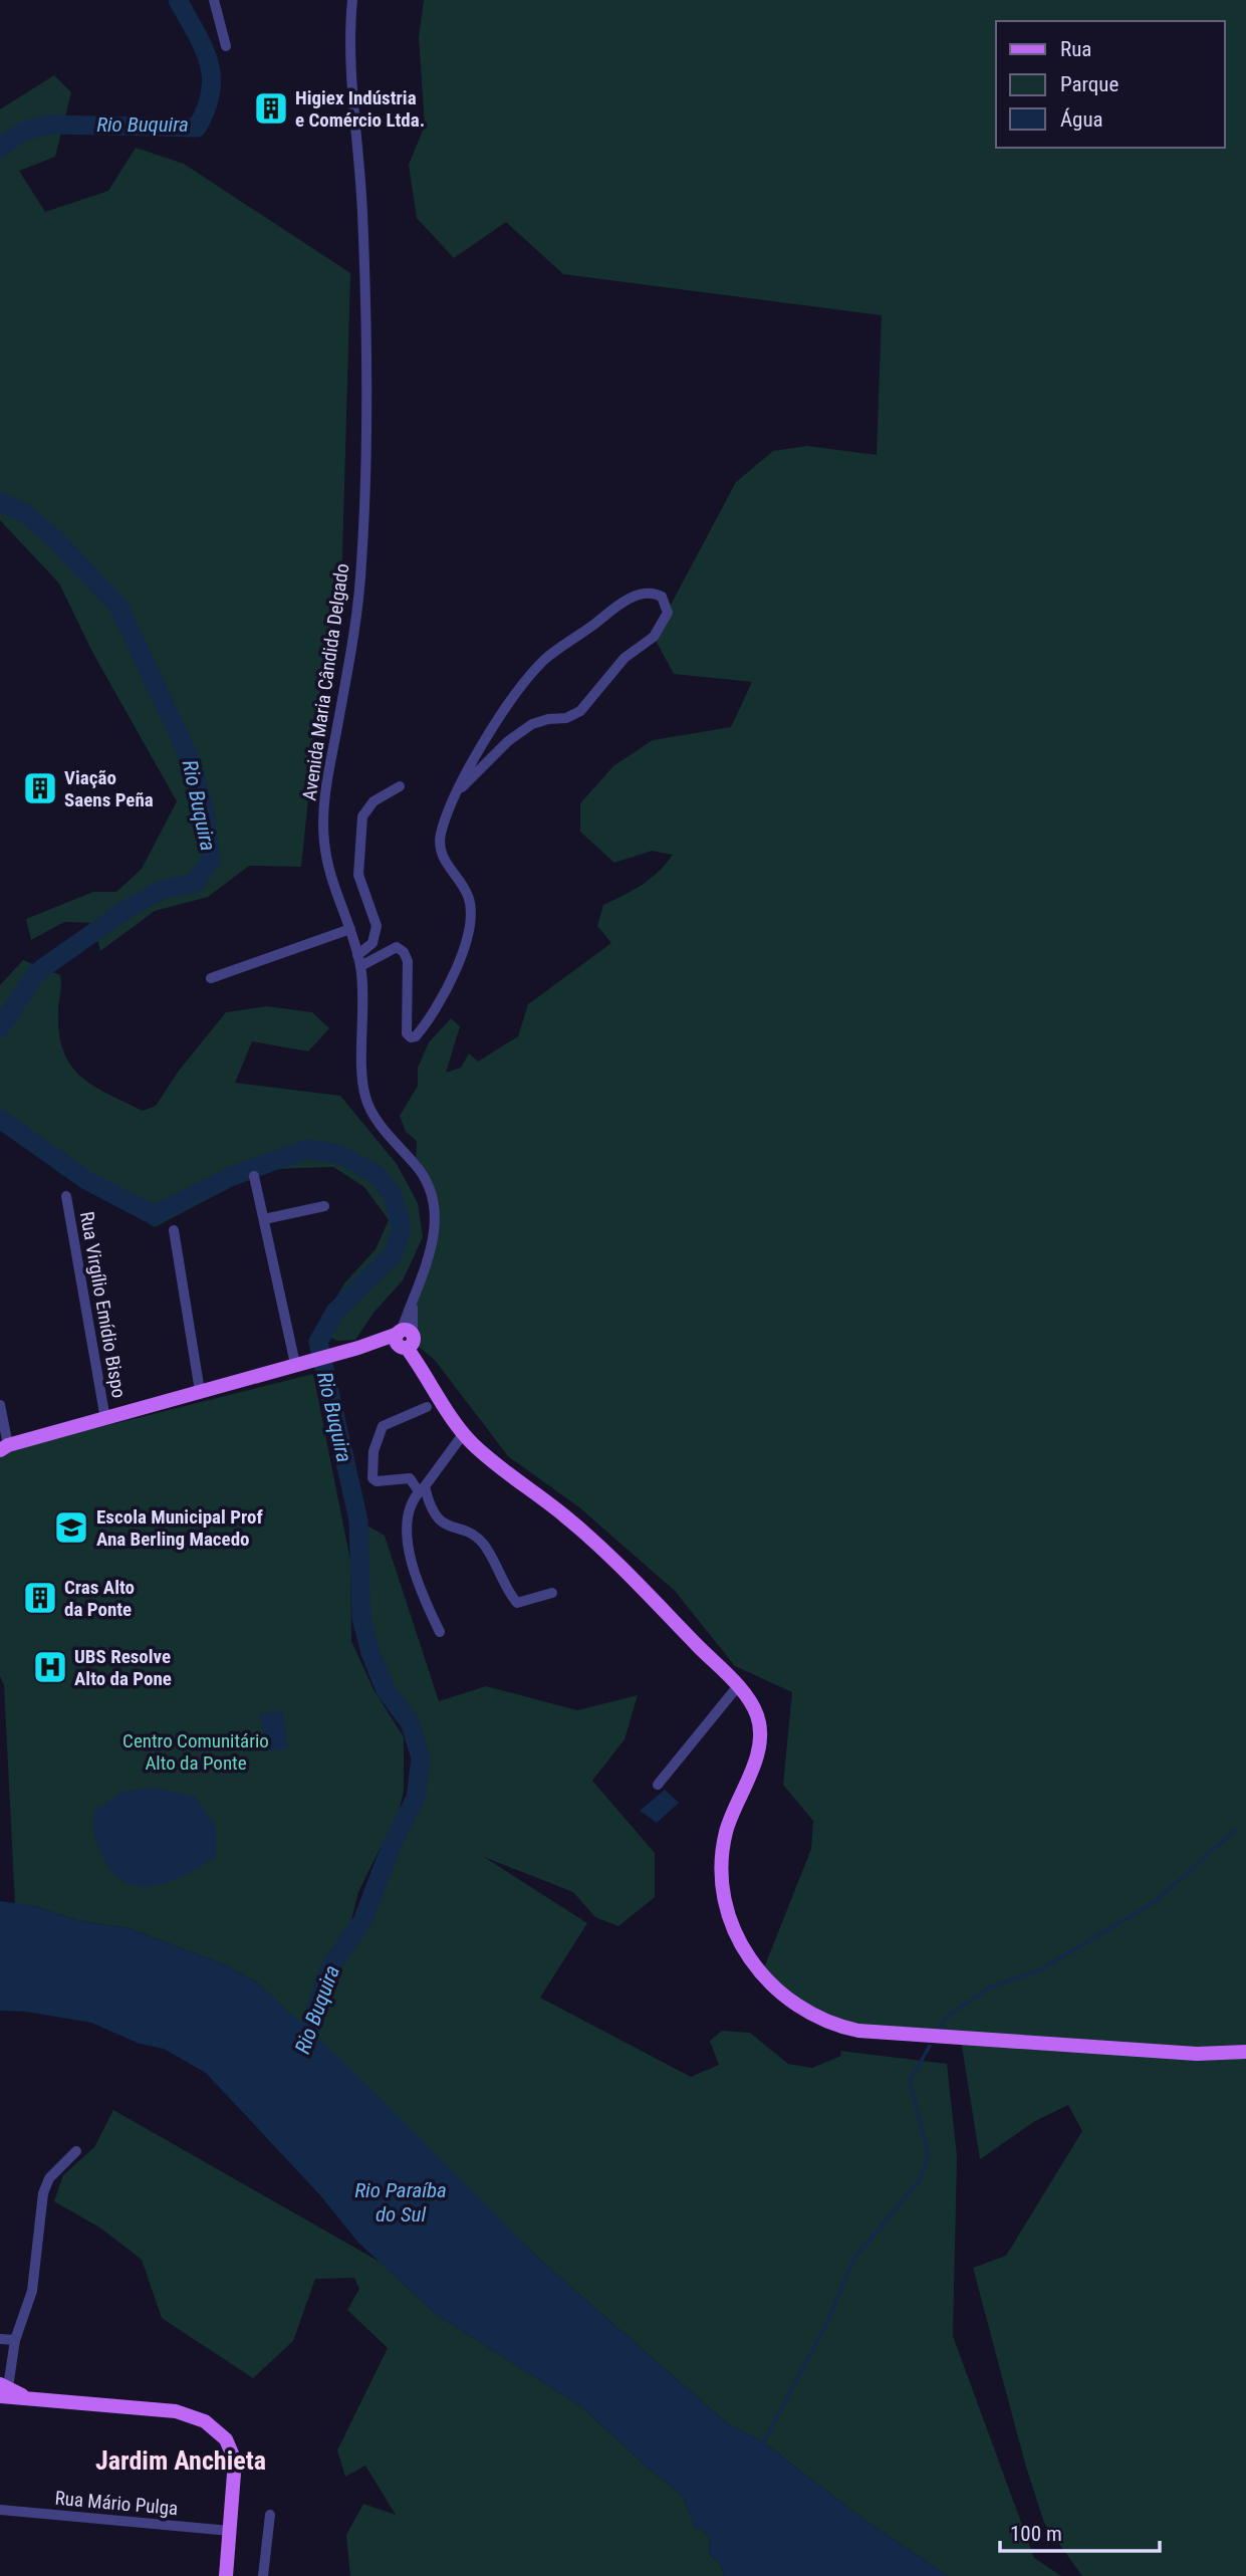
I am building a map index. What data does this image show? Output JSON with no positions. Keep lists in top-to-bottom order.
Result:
{
  "streets": {
    "street": ["Avenida Maria Cândida Delgado", "Rua Virgílio Emídio Bispo", "Rua Mário Pulga"]
  },
  "districts": ["Jardim Anchieta"],
  "water": ["Rio Buquira", "Rio Paraíba do Sul"],
  "parks": ["Centro Comunitário Alto da Ponte"],
  "places": {
    "building": ["Higiex Indústria e Comércio Ltda.", "Viação Saens Peña", "Cras Alto da Ponte"],
    "school or university": ["Escola Municipal Prof Ana Berling Macedo"],
    "hospital": ["UBS Resolve Alto da Pone"]
  },
  "legend": ["Rua", "Parque", "Água"],
  "scale_bar": "100 m"
}
